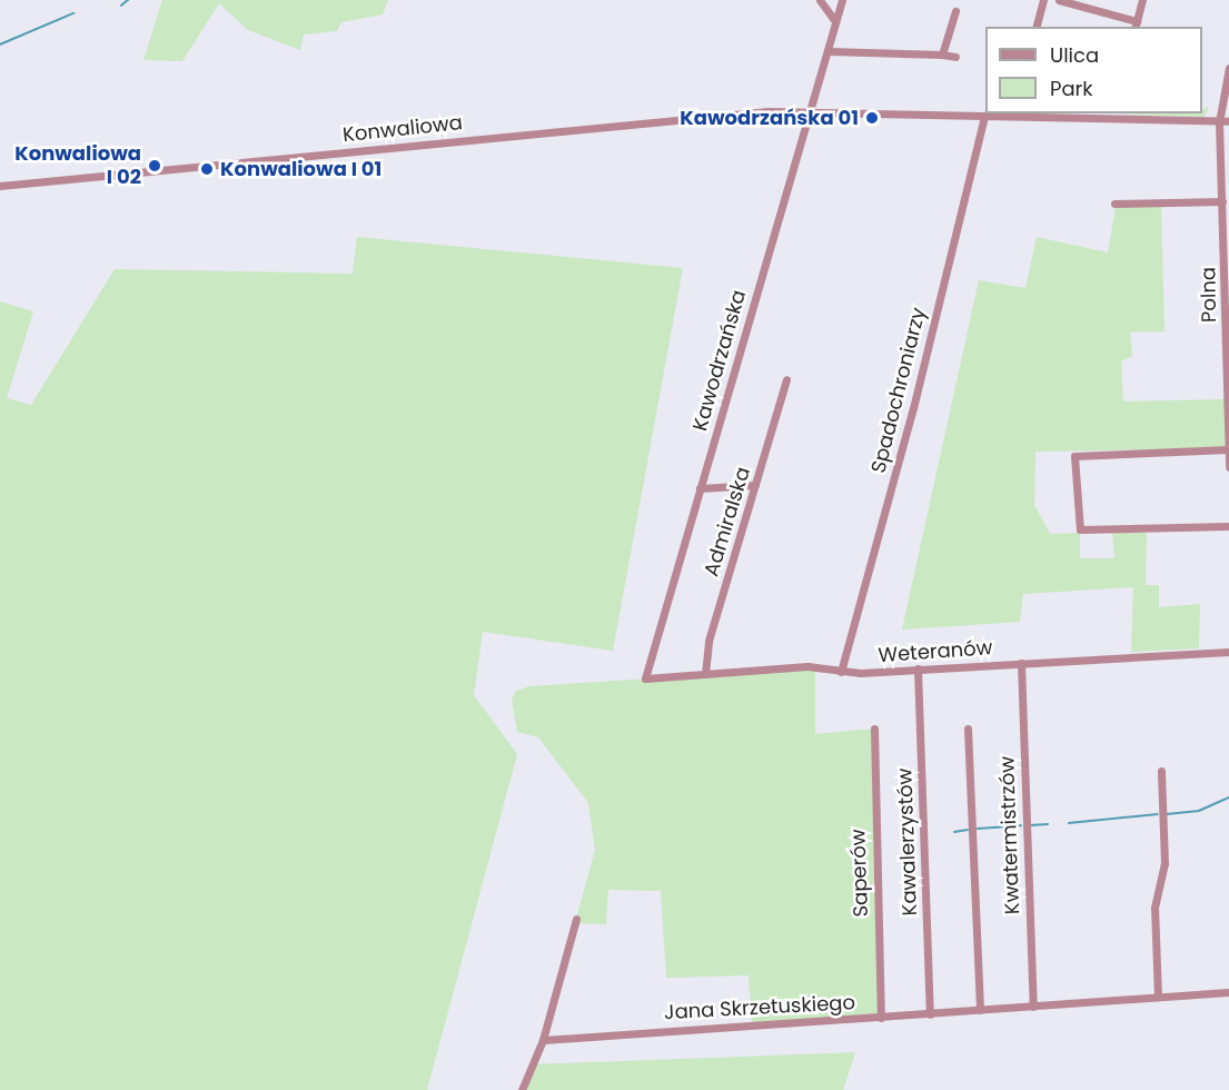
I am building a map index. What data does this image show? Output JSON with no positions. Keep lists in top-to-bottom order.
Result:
{
  "streets": {
    "street": [
      "Konwaliowa",
      "Polna",
      "Kawodrzańska",
      "Spadochroniarzy",
      "Admiralska",
      "Weteranów",
      "Kwatermistrzów",
      "Kawalerzystów",
      "Saperów",
      "Jana Skrzetuskiego"
    ]
  },
  "crossings": [
    ["Konwaliowa", "Polna"],
    ["Konwaliowa", "Kawodrzańska"],
    ["Konwaliowa", "Spadochroniarzy"],
    ["Kawodrzańska", "Weteranów"],
    ["Spadochroniarzy", "Weteranów"],
    ["Admiralska", "Weteranów"],
    ["Weteranów", "Kwatermistrzów"],
    ["Weteranów", "Kawalerzystów"],
    ["Kwatermistrzów", "Jana Skrzetuskiego"],
    ["Kawalerzystów", "Jana Skrzetuskiego"],
    ["Saperów", "Jana Skrzetuskiego"]
  ],
  "places": ["Kawodrzańska 01", "Konwaliowa I 02", "Konwaliowa I 01"],
  "legend": ["Ulica", "Park"]
}
